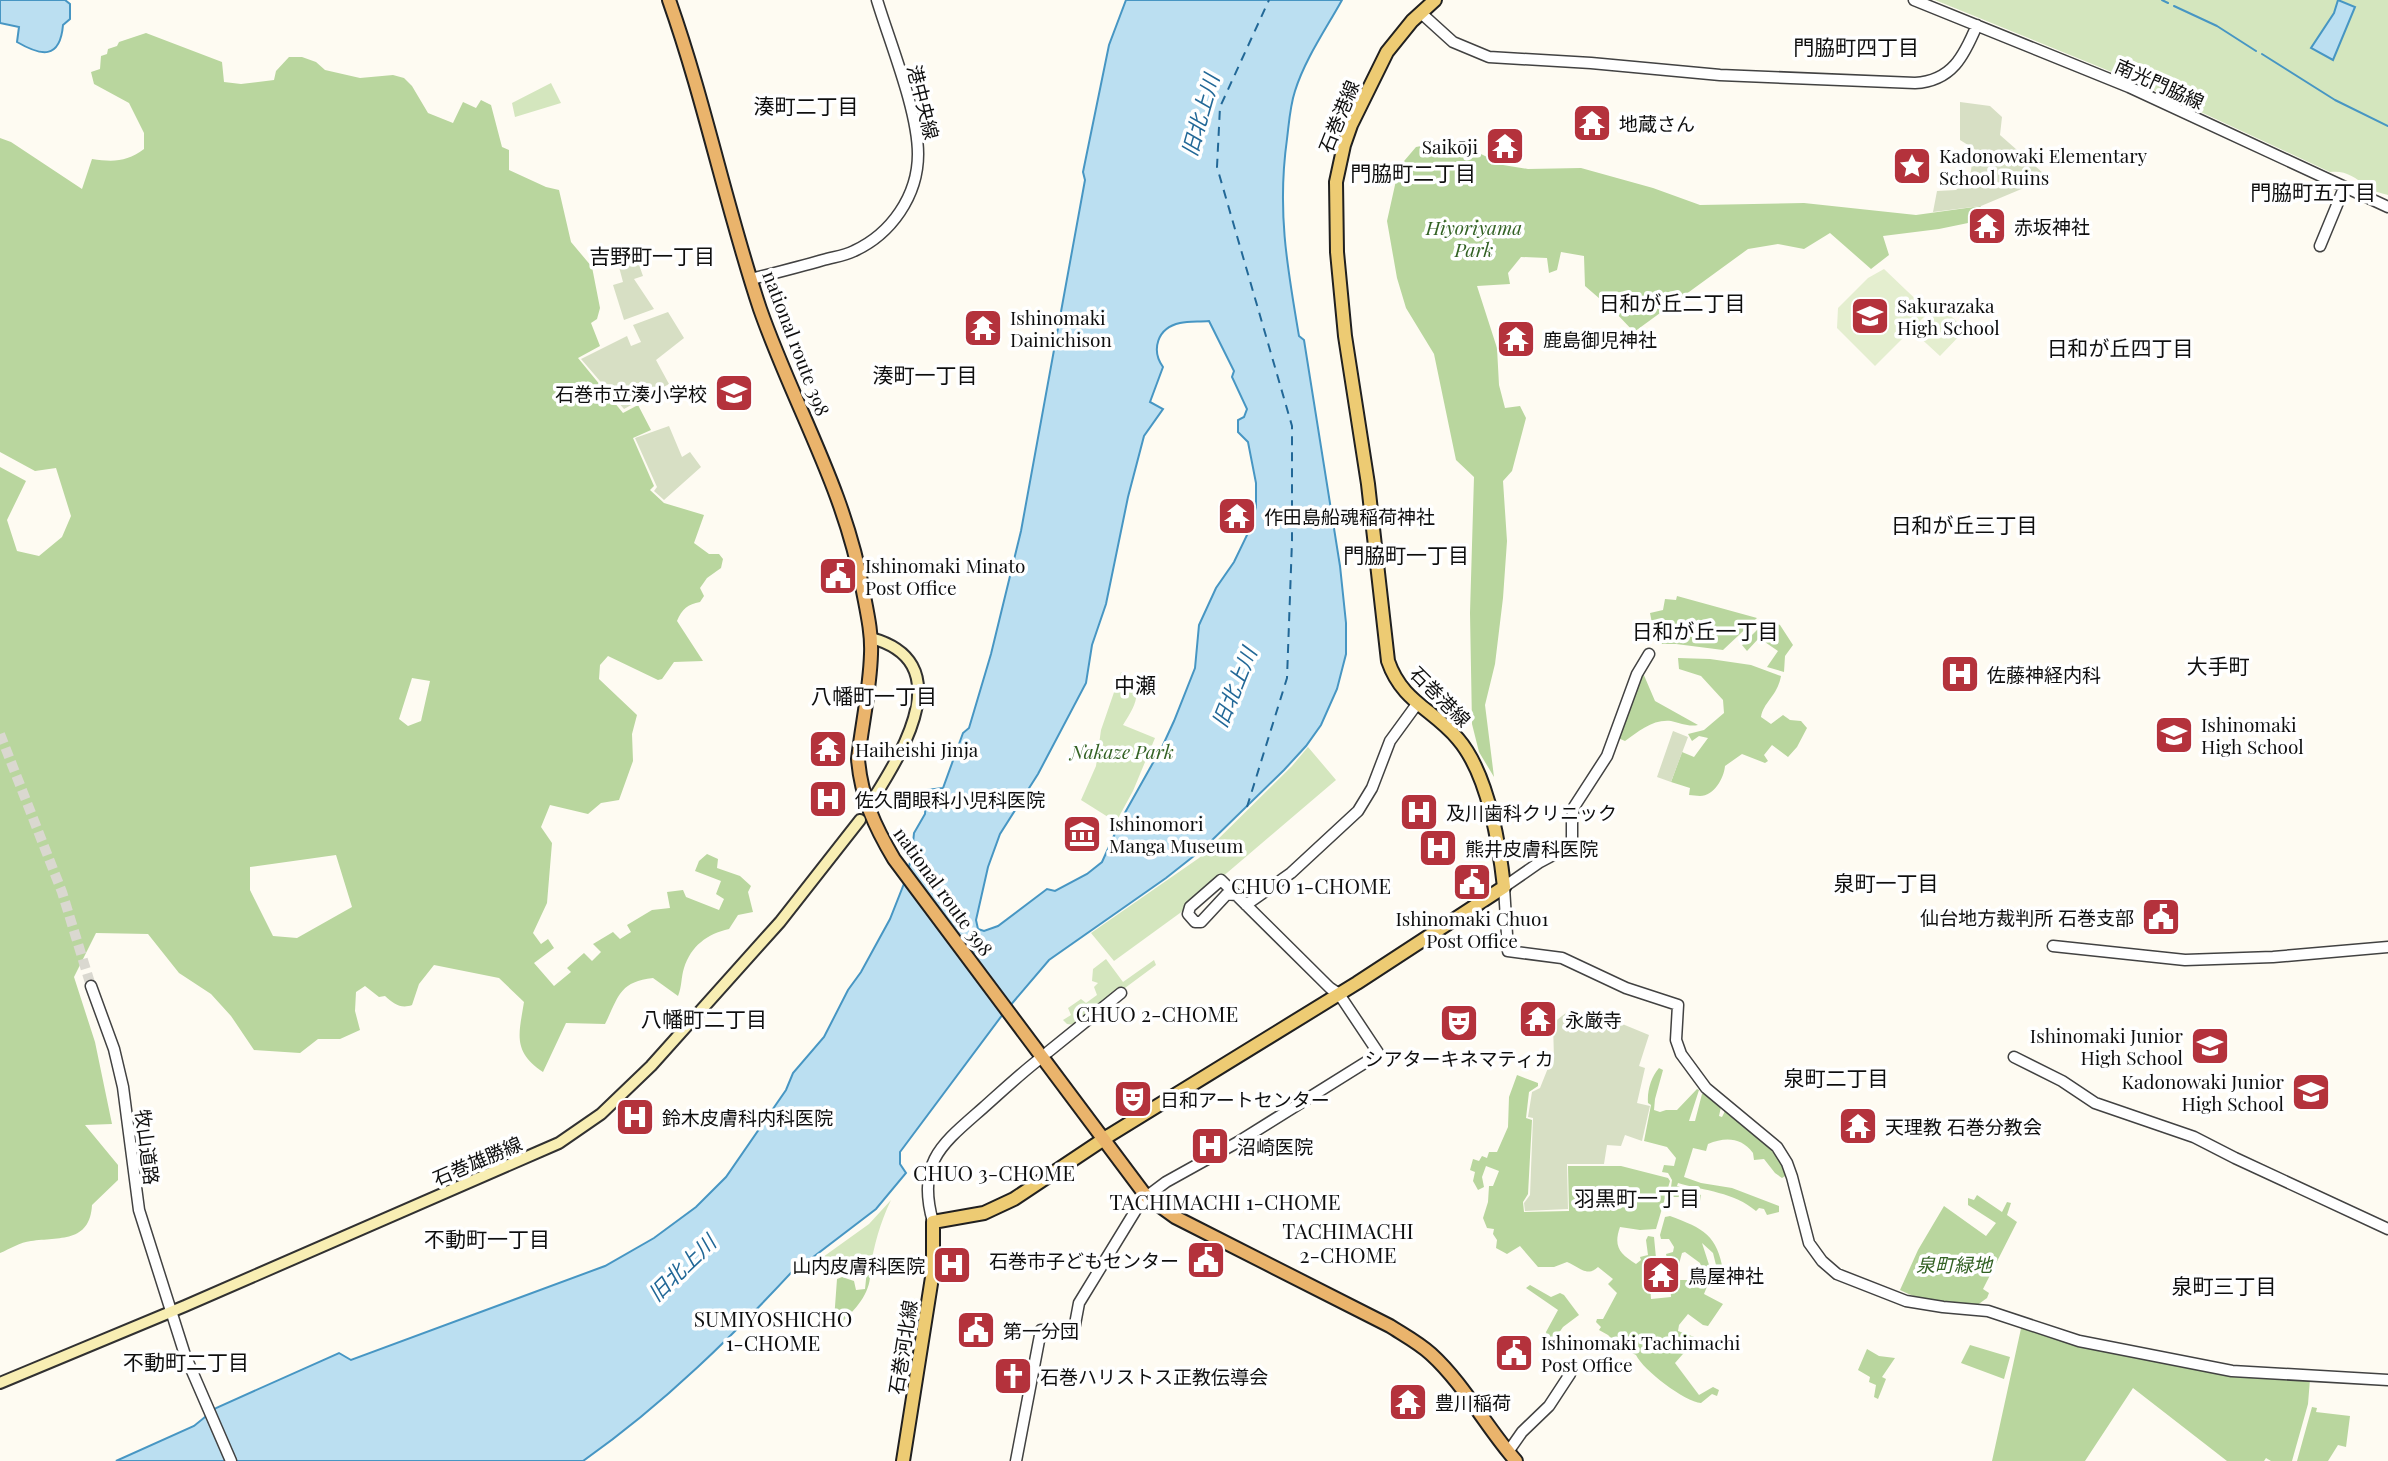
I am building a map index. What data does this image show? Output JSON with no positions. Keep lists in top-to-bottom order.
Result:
{
  "streets": {
    "highway": ["national route 398"],
    "main road": ["石巻港線", "石巻雄勝線", "石巻河北線"],
    "street": ["南光門脇線", "港中央線", "牧山道路"]
  },
  "crossings": [
    ["港中央線", "national route 398"],
    ["牧山道路", "石巻雄勝線"]
  ],
  "districts": [
    "門脇町四丁目",
    "湊町二丁目",
    "門脇町二丁目",
    "門脇町五丁目",
    "吉野町一丁目",
    "日和が丘二丁目",
    "日和が丘四丁目",
    "湊町一丁目",
    "日和が丘三丁目",
    "門脇町一丁目",
    "日和が丘一丁目",
    "大手町",
    "中瀬",
    "八幡町一丁目",
    "泉町一丁目",
    "CHUO 1-CHOME",
    "CHUO 2-CHOME",
    "八幡町二丁目",
    "泉町二丁目",
    "CHUO 3-CHOME",
    "羽黒町一丁目",
    "TACHIMACHI 1-CHOME",
    "TACHIMACHI 2-CHOME",
    "不動町一丁目",
    "泉町三丁目",
    "SUMIYOSHICHO 1-CHOME",
    "不動町二丁目"
  ],
  "water": ["旧北上川"],
  "parks": ["Hiyoriyama Park", "Nakaze Park", "泉町緑地"],
  "places": {
    "temple": [
      "地蔵さん",
      "Saikōji",
      "赤坂神社",
      "Ishinomaki Dainichison",
      "鹿島御児神社",
      "作田島船魂稲荷神社",
      "Haiheishi Jinja",
      "永厳寺",
      "天理教 石巻分教会",
      "鳥屋神社",
      "豊川稲荷"
    ],
    "place": ["Kadonowaki Elementary School Ruins"],
    "school or university": [
      "Sakurazaka High School",
      "石巻市立湊小学校",
      "Ishinomaki High School",
      "Ishinomaki Junior High School",
      "Kadonowaki Junior High School"
    ],
    "public building": [
      "Ishinomaki Minato Post Office",
      "Ishinomaki Chuo1 Post Office",
      "仙台地方裁判所 石巻支部",
      "石巻市子どもセンター",
      "第一分団",
      "Ishinomaki Tachimachi Post Office"
    ],
    "hospital": [
      "佐藤神経内科",
      "佐久間眼科小児科医院",
      "及川歯科クリニック",
      "熊井皮膚科医院",
      "鈴木皮膚科内科医院",
      "沼崎医院",
      "山内皮膚科医院"
    ],
    "museum": ["Ishinomori Manga Museum"],
    "theatre": ["シアターキネマティカ", "日和アートセンター"],
    "church": ["石巻ハリストス正教伝導会"]
  }
}
